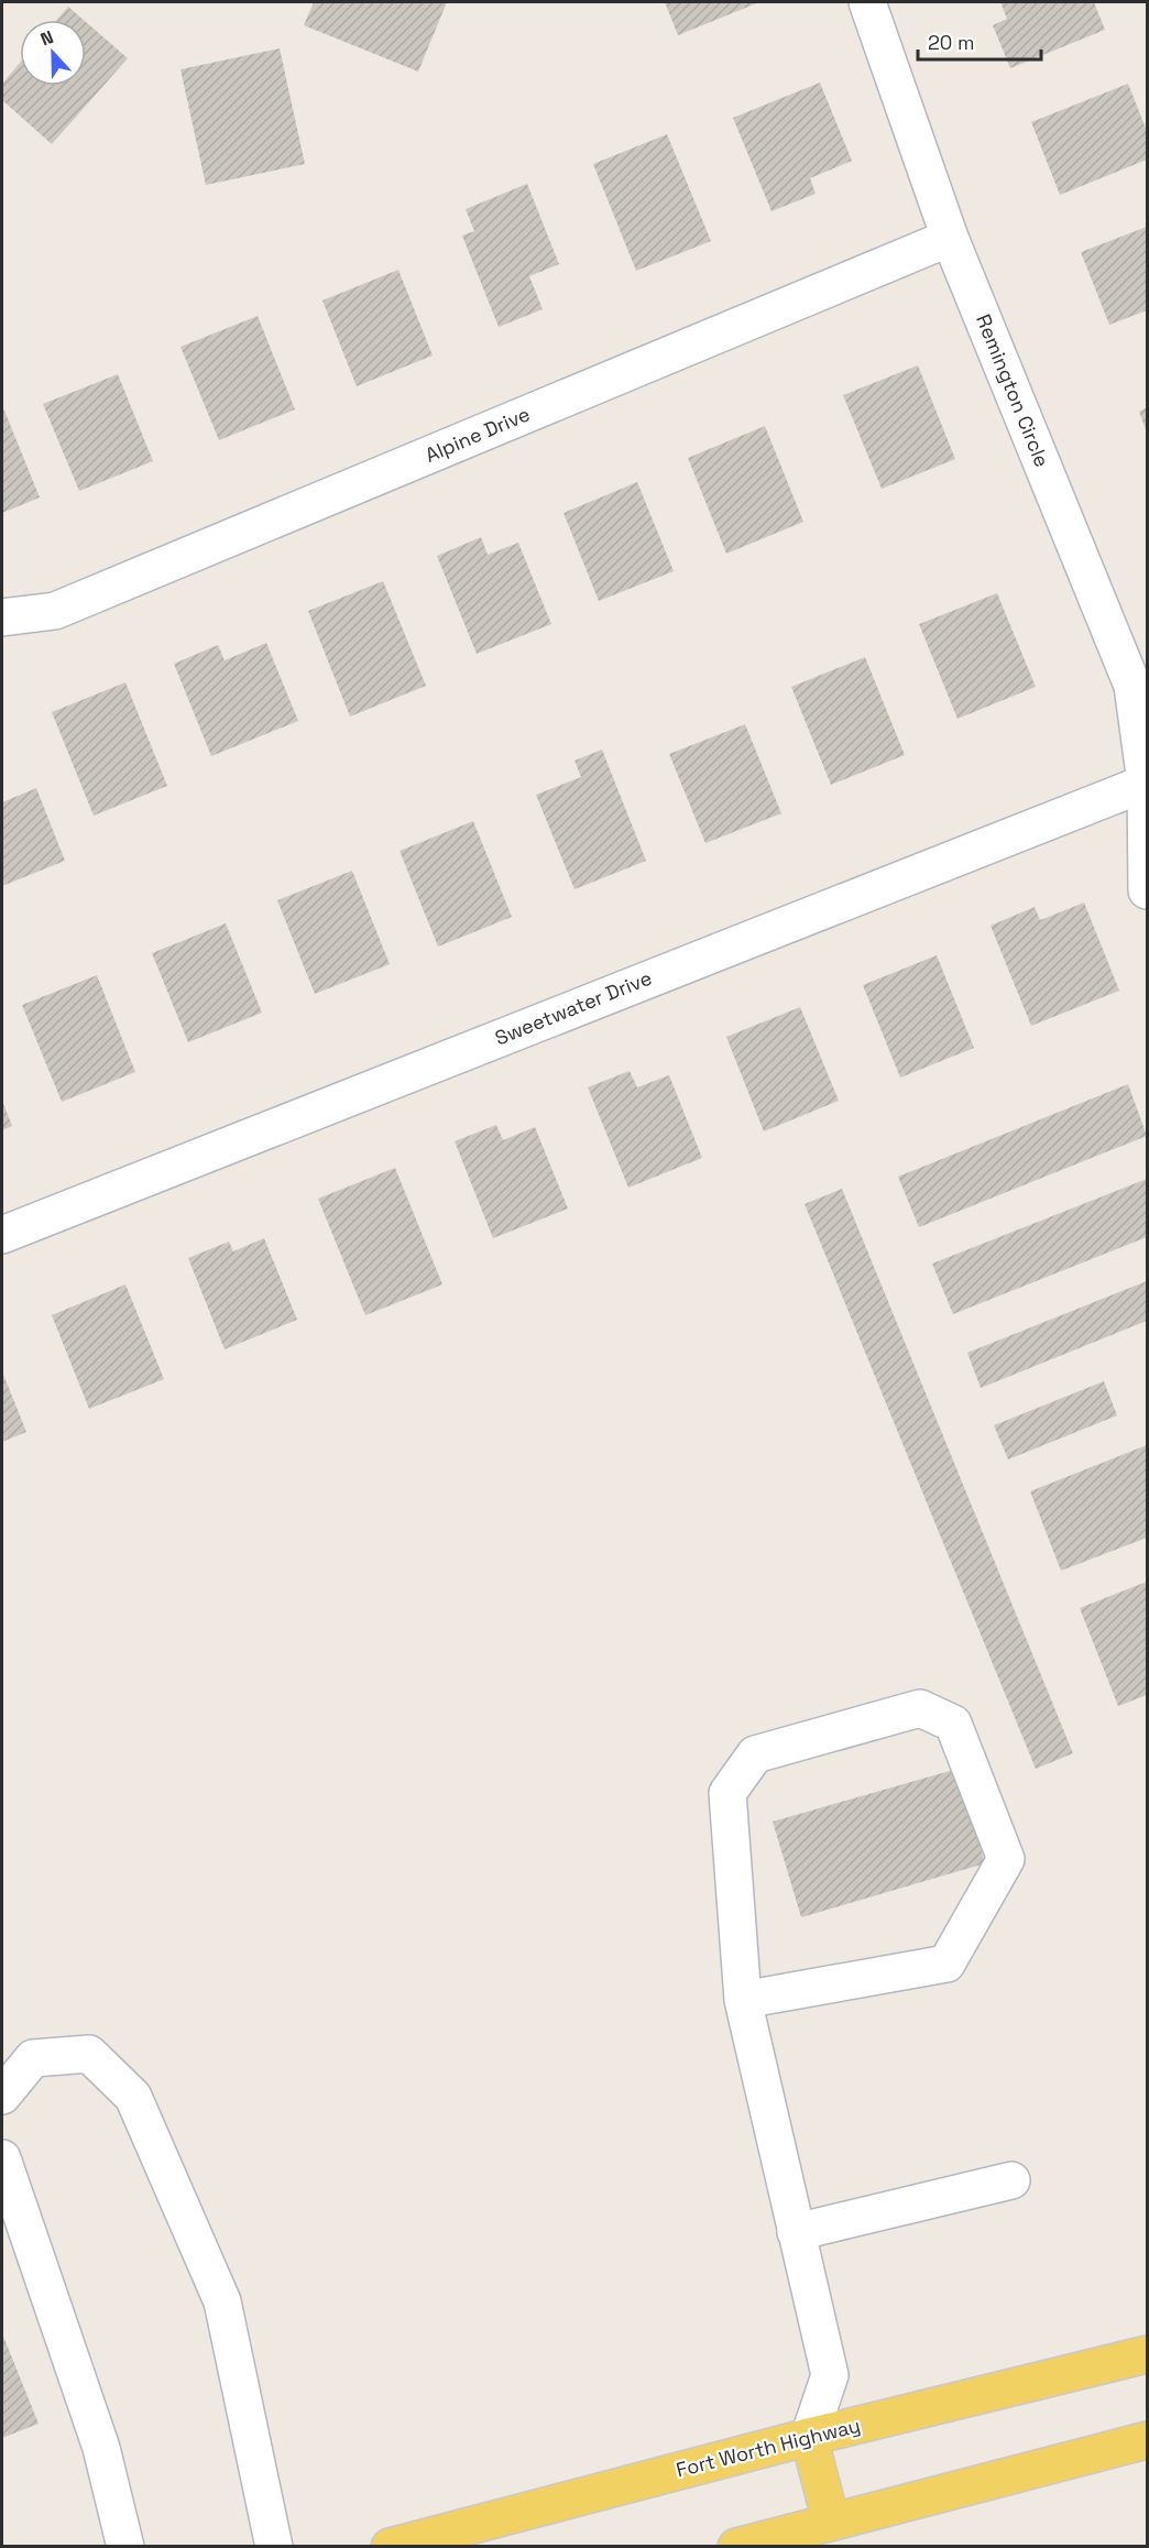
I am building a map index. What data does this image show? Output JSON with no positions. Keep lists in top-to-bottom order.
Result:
{
  "streets": {
    "main road": ["Fort Worth Highway"],
    "street": ["Remington Circle", "Alpine Drive", "Sweetwater Drive"]
  },
  "crossings": [
    ["Remington Circle", "Alpine Drive"],
    ["Remington Circle", "Sweetwater Drive"]
  ],
  "scale_bar": "20 m",
  "north": "top"
}
